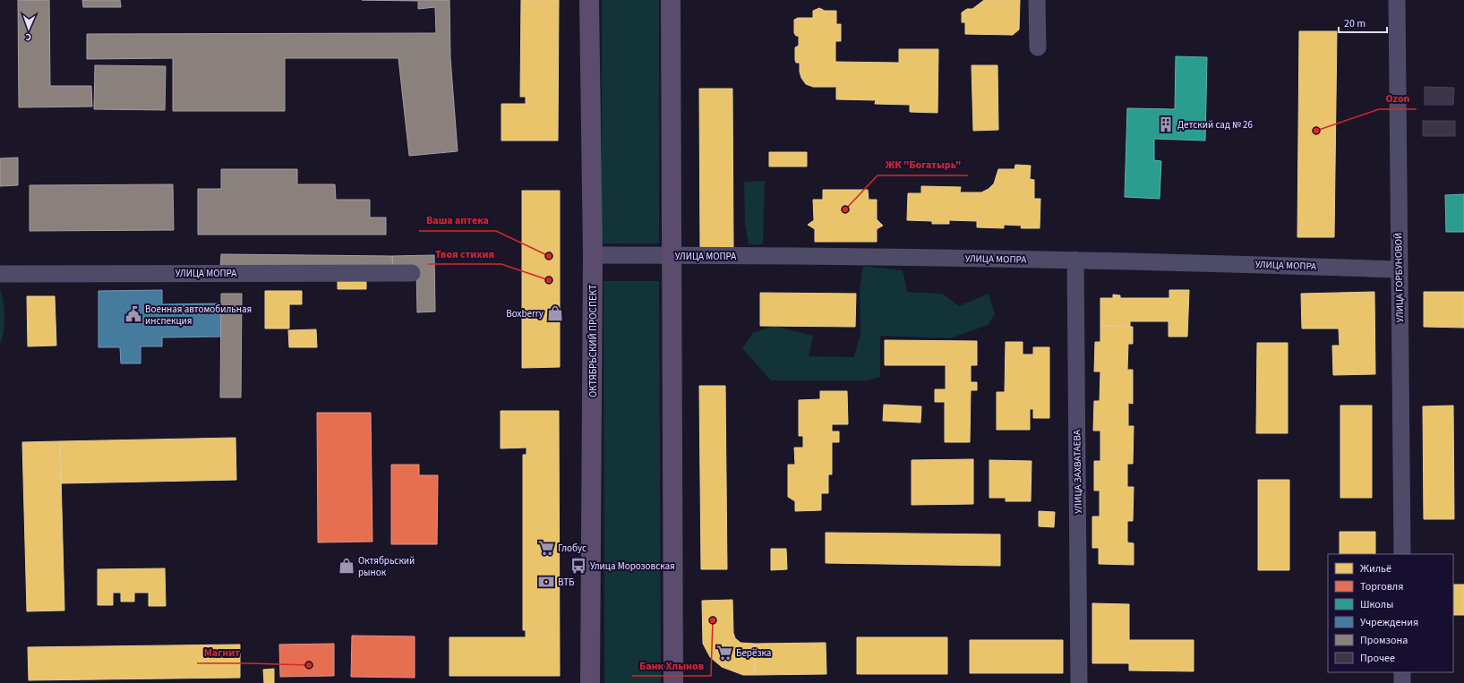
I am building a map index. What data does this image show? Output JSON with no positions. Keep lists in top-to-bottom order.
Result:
{
  "streets": {
    "main road": ["ОКТЯБРЬСКИЙ ПРОСПЕКТ"],
    "street": ["УЛИЦА МОПРА", "УЛИЦА ГОРБУНОВОЙ", "УЛИЦА ЗАХВАТАЕВА"]
  },
  "crossings": [
    ["УЛИЦА МОПРА", "УЛИЦА ГОРБУНОВОЙ"],
    ["УЛИЦА МОПРА", "ОКТЯБРЬСКИЙ ПРОСПЕКТ"],
    ["УЛИЦА МОПРА", "УЛИЦА ЗАХВАТАЕВА"]
  ],
  "places": {
    "building": ["Детский сад № 26"],
    "other": [
      "Ozon",
      "ЖК \"Богатырь\"",
      "Ваша аптека",
      "Твоя стихия",
      "Банк Хлынов",
      "Магнит"
    ],
    "shop": ["Boxberry", "Октябрьский рынок"],
    "public building": ["Военная автомобильная инспекция"],
    "supermarket": ["Глобус", "Берёзка"],
    "bus stop": ["Улица Морозовская"],
    "bank": ["ВТБ"]
  },
  "legend": [
    "Жильё",
    "Торговля",
    "Школы",
    "Учреждения",
    "Промзона",
    "Прочее"
  ],
  "scale_bar": "20 m",
  "north": "bottom"
}
